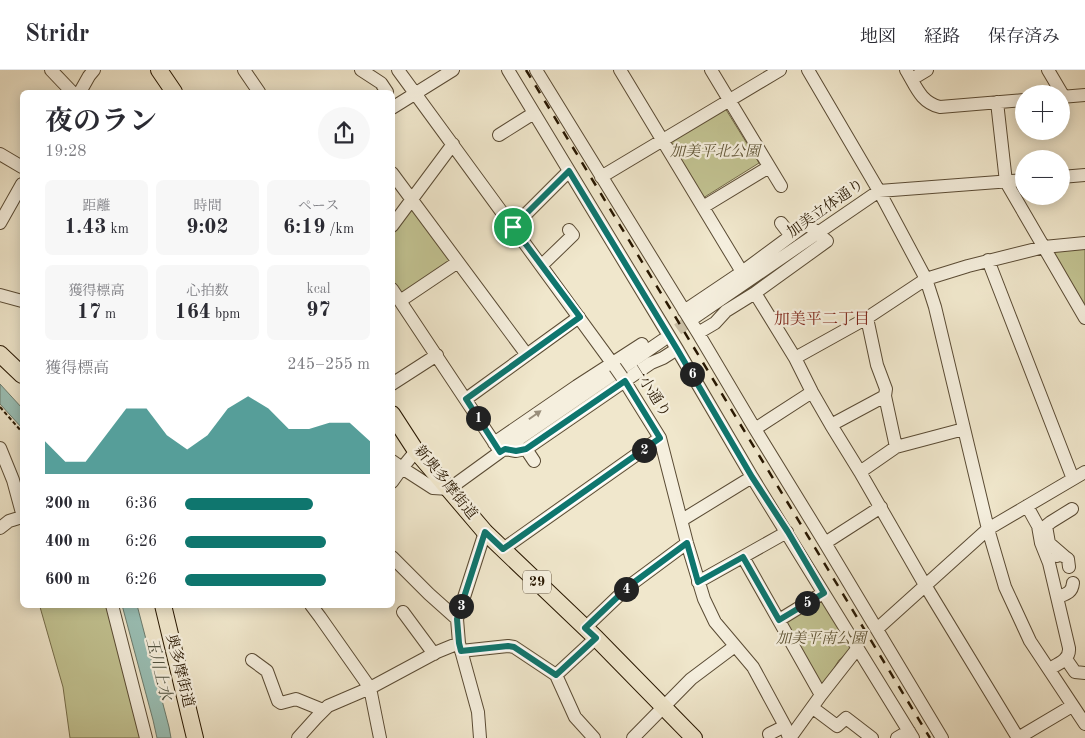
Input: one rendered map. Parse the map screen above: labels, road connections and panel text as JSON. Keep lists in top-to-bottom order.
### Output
{
  "streets": {
    "main road": ["新奥多摩街道", "29", "奥多摩街道"],
    "street": ["加美立体通り", "一小通り"]
  },
  "districts": ["加美平二丁目"],
  "water": ["玉川上水"],
  "parks": ["加美平北公園", "加美平南公園"],
  "page": {
    "header": "Stridr",
    "nav": ["地図", "経路", "保存済み"],
    "map_buttons": ["+", "−"],
    "heading": ["夜のラン", "19:28"],
    "stats": [
      ["距離", "1.43 km"],
      ["時間", "9:02"],
      ["ペース", "6:19 /km"],
      ["獲得標高", "17 m"],
      ["心拍数", "164 bpm"],
      ["kcal", "97"]
    ],
    "chart": ["獲得標高", "245–255 m"],
    "pins": [
      "6",
      "1",
      "2",
      "4",
      "5",
      "3"
    ],
    "list": [
      {
        "name": "200 m",
        "note": "6:36"
      },
      {
        "name": "400 m",
        "note": "6:26"
      },
      {
        "name": "600 m",
        "note": "6:26"
      }
    ]
  }
}
